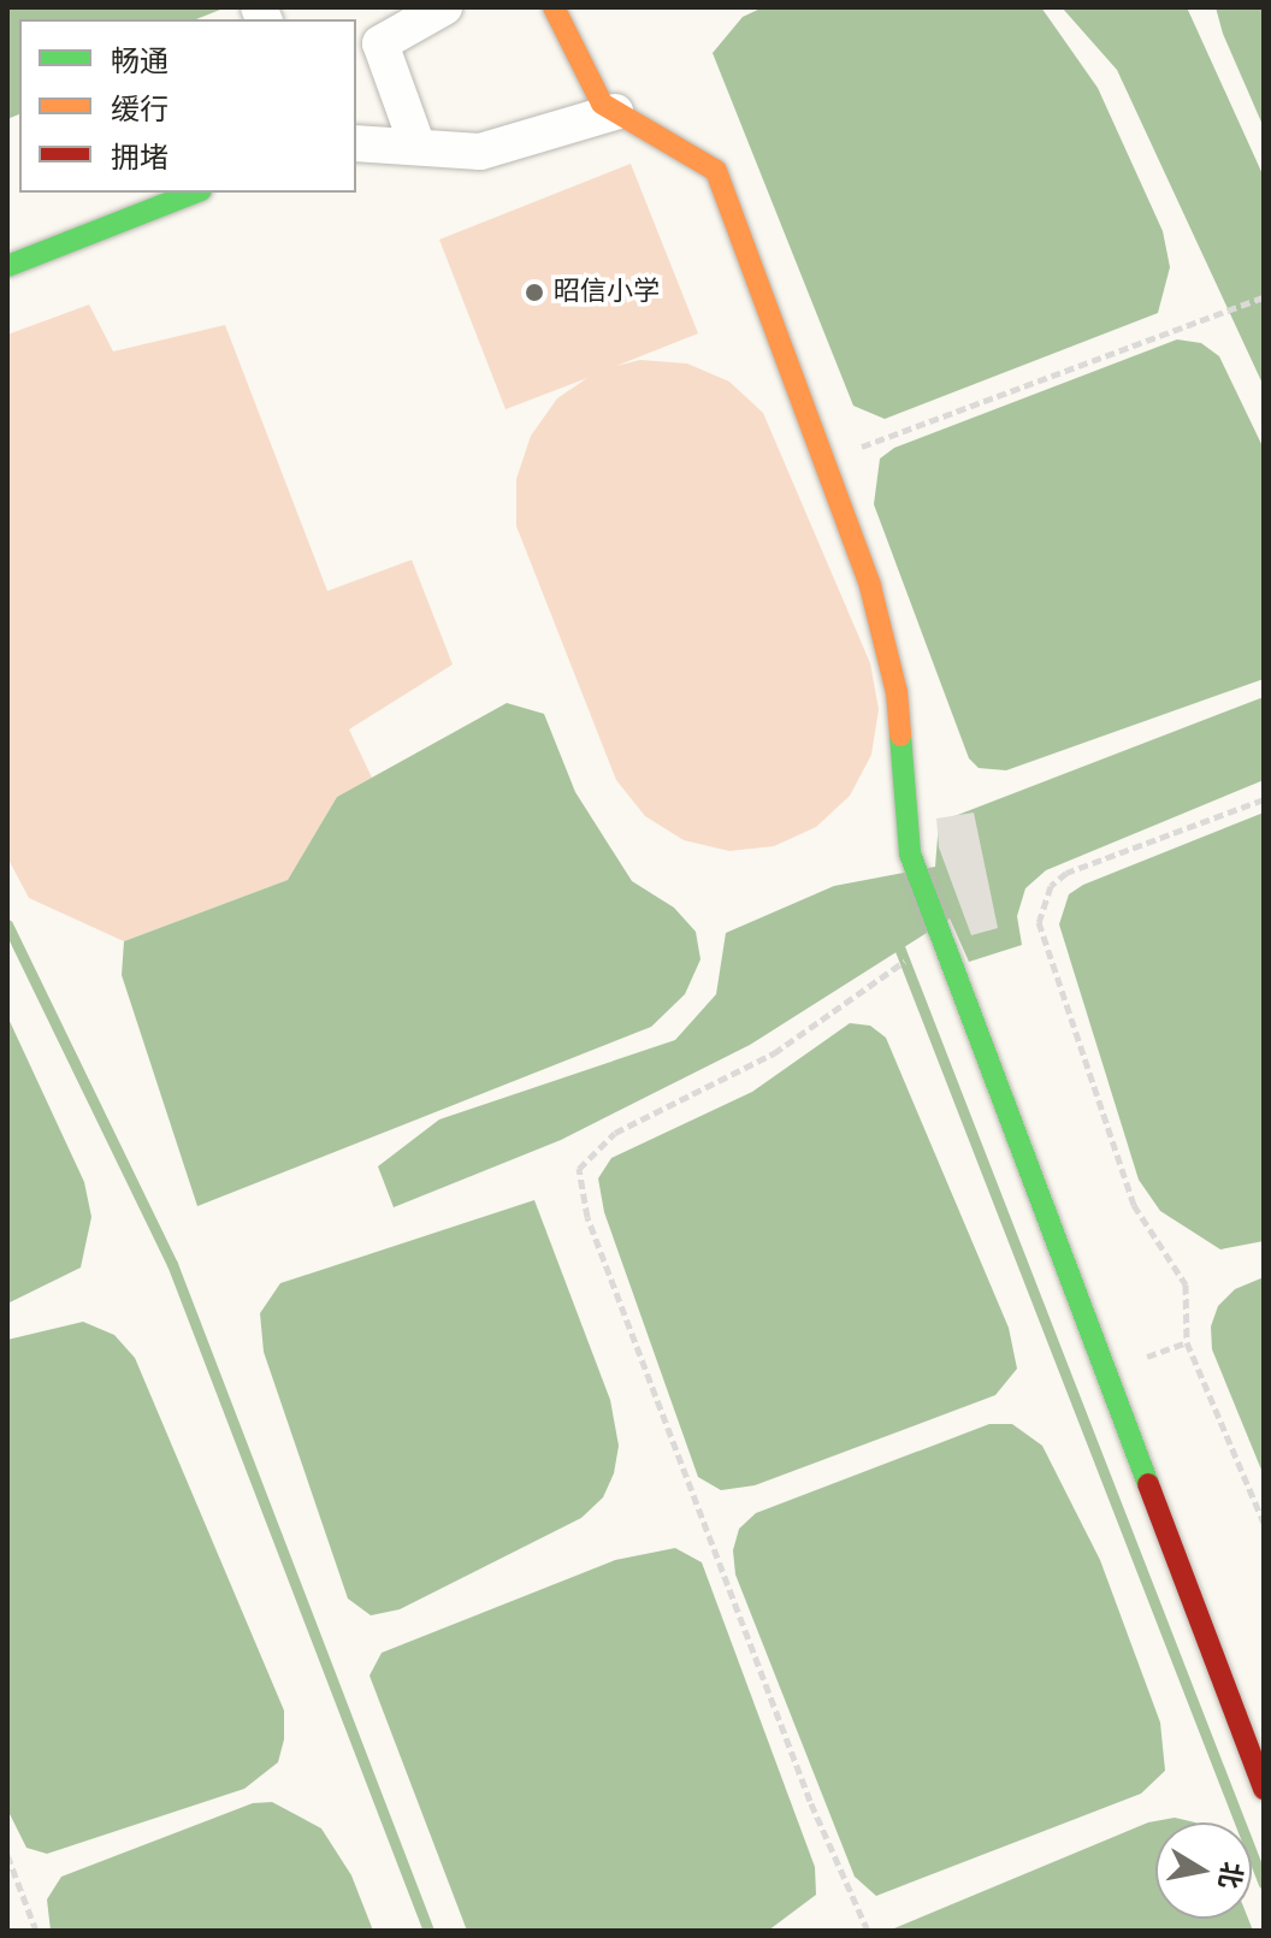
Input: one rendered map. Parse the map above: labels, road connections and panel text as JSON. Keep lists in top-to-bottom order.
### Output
{
  "places": ["昭信小学"],
  "legend": ["畅通", "缓行", "拥堵"],
  "north": "right"
}
